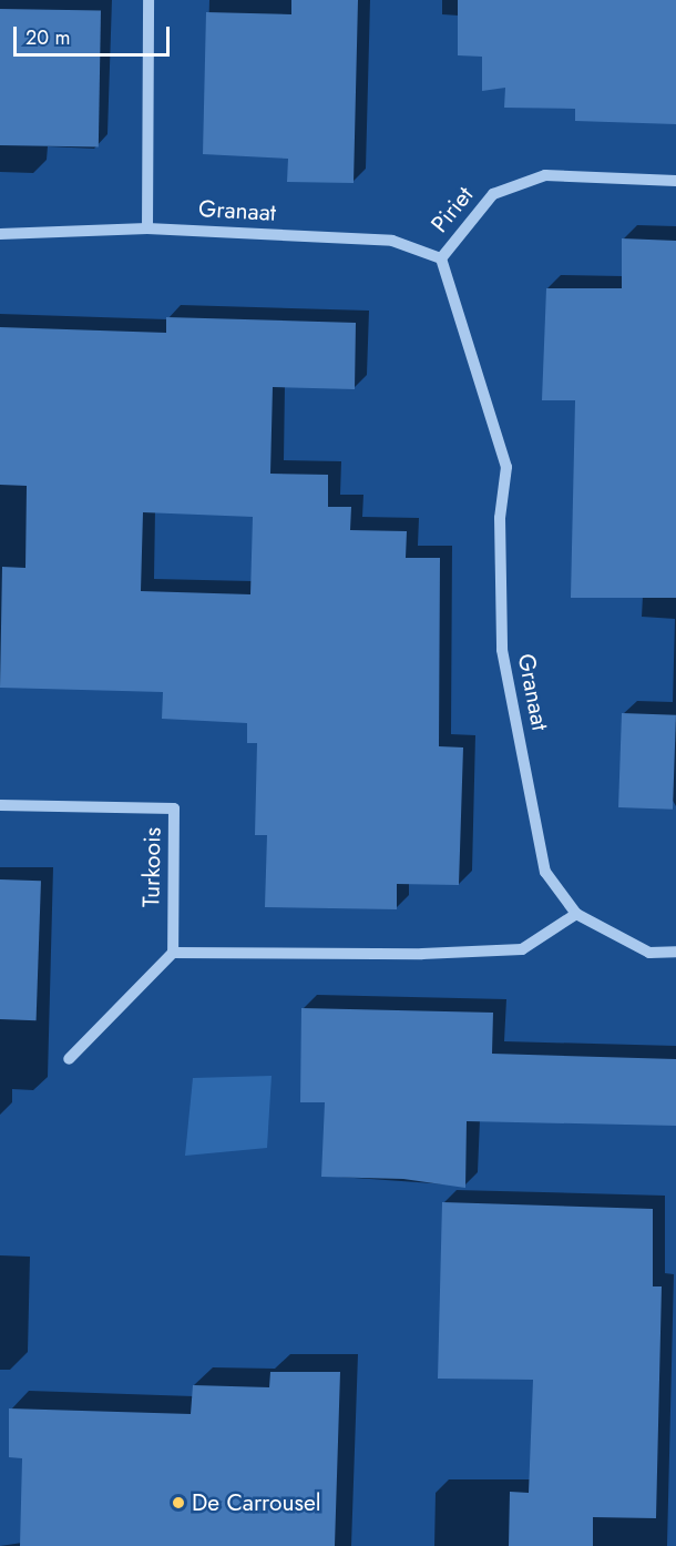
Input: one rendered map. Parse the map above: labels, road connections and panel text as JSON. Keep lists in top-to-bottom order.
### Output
{
  "streets": {
    "street": ["Piriet", "Granaat", "Turkoois"]
  },
  "crossings": [
    ["Piriet", "Granaat"]
  ],
  "places": ["De Carrousel"],
  "scale_bar": "20 m"
}
